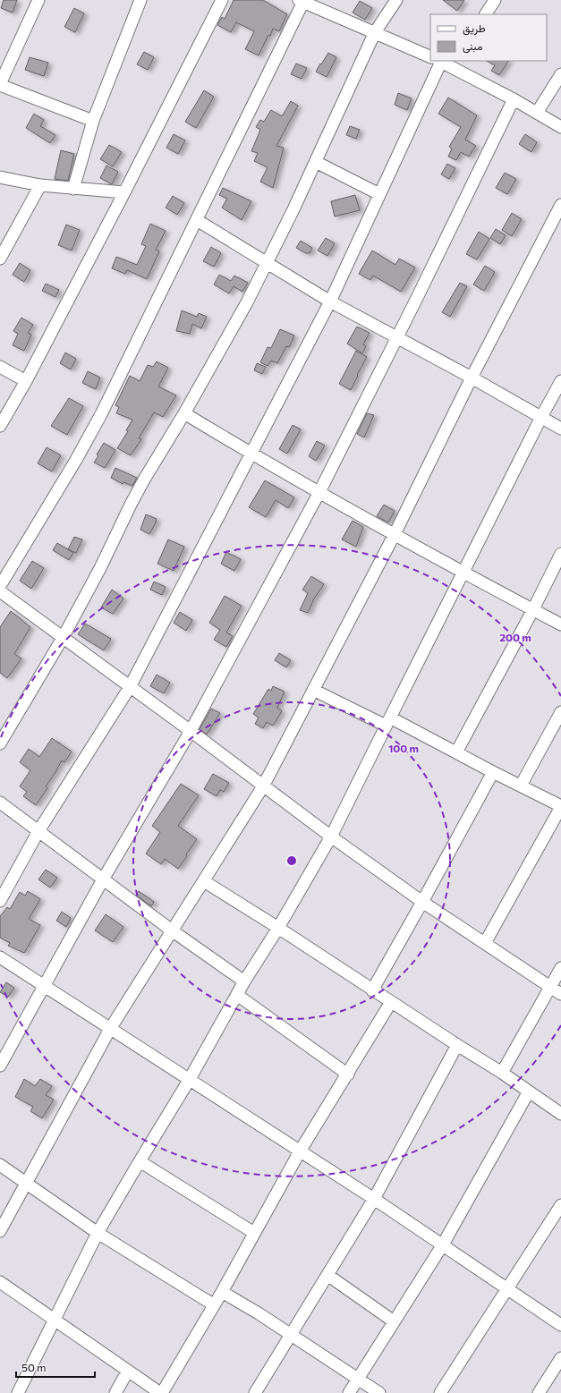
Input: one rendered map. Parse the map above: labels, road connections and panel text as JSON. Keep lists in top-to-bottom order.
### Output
{
  "legend": ["طريق", "مبنى"],
  "scale_bar": "50 m",
  "rings": ["200 m", "100 m"]
}
